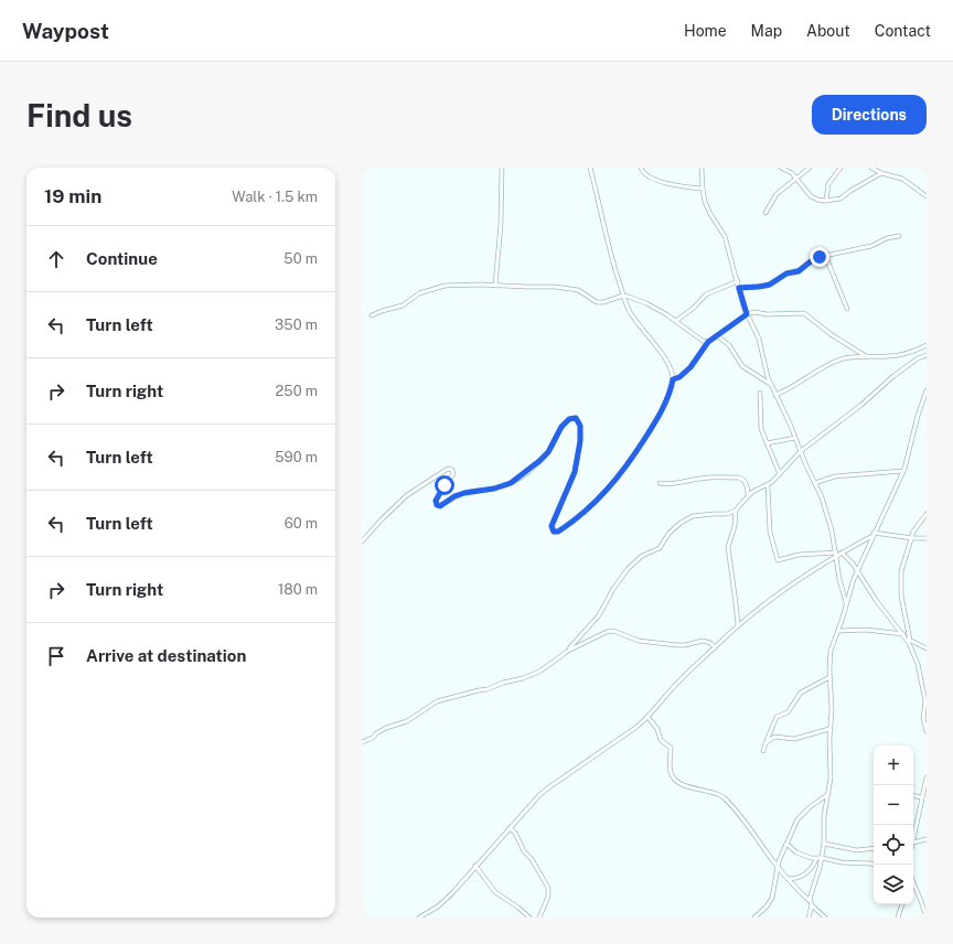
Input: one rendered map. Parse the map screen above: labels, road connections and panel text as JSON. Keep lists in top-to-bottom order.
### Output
{
  "page": {
    "header": "Waypost",
    "nav": [
      "Home",
      "Map",
      "About",
      "Contact"
    ],
    "buttons": "Directions",
    "title": "Find us",
    "heading": ["19 min", "Walk · 1.5 km"],
    "list": [
      ["Continue", "50 m"],
      ["Turn left", "350 m"],
      ["Turn right", "250 m"],
      ["Turn left", "590 m"],
      ["Turn left", "60 m"],
      ["Turn right", "180 m"],
      "Arrive at destination"
    ],
    "map_buttons": ["+", "−"]
  }
}
